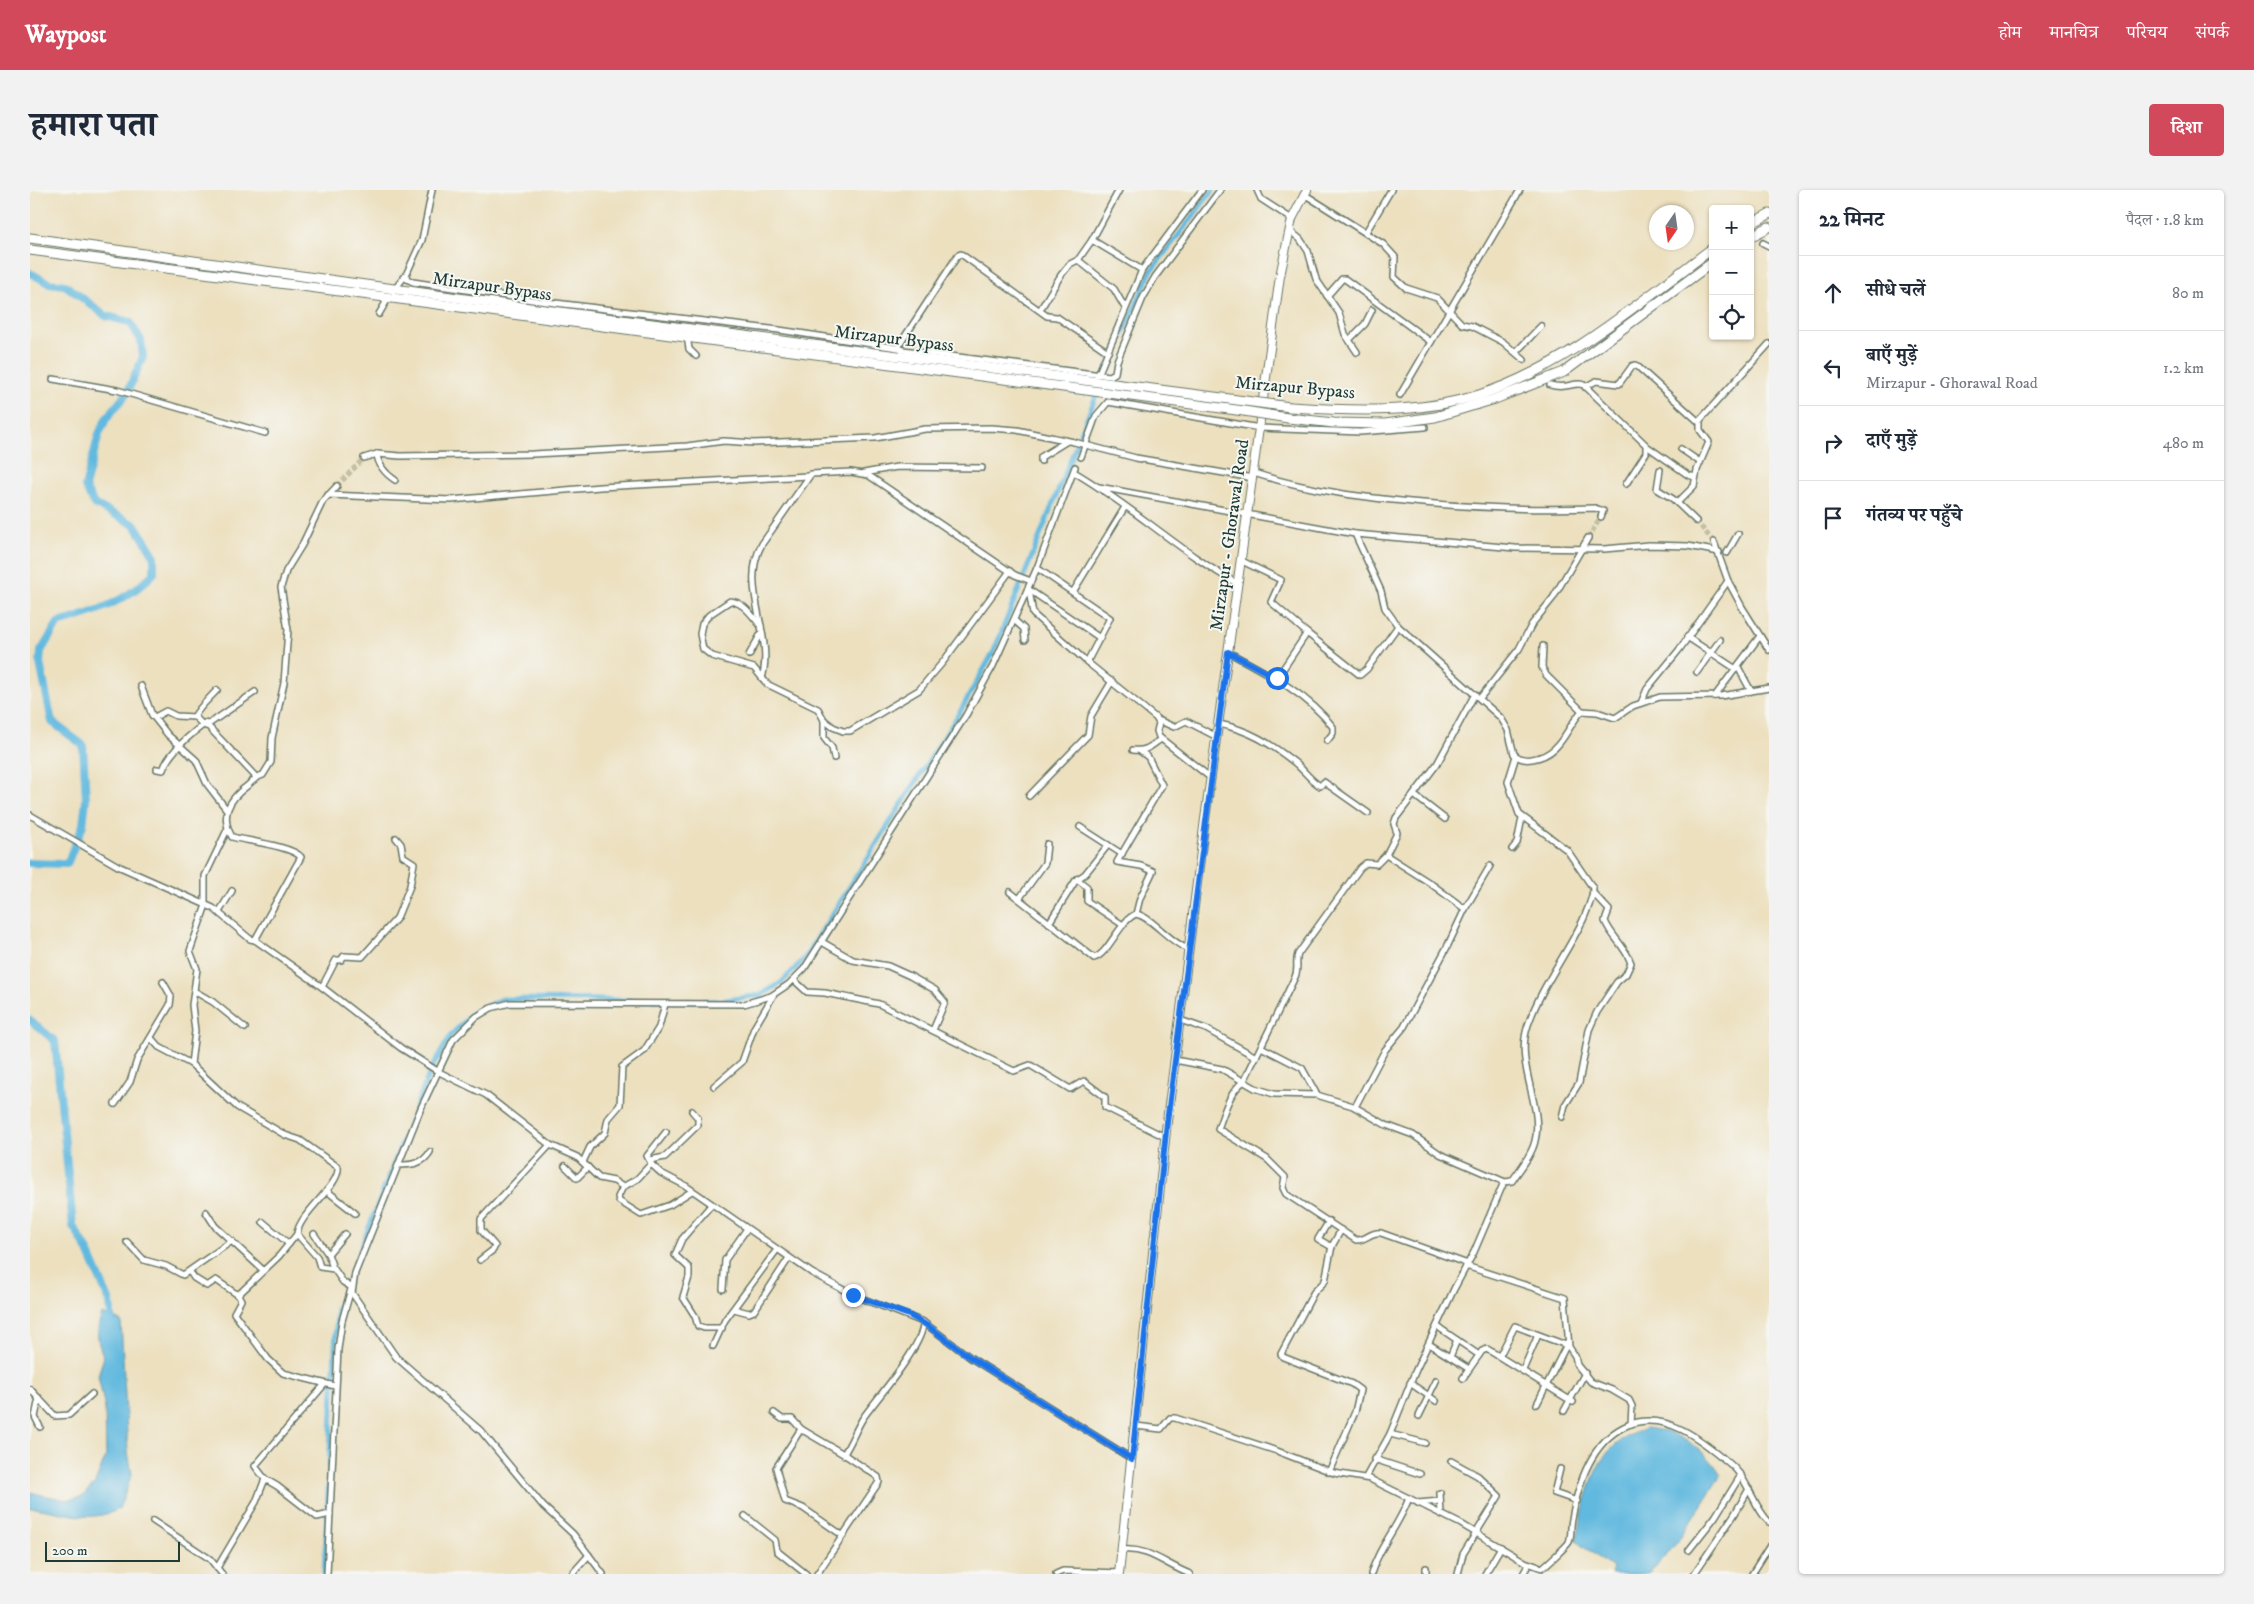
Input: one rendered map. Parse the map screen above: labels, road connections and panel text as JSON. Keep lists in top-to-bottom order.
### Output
{
  "streets": {
    "highway": ["Mirzapur Bypass"],
    "main road": ["Mirzapur - Ghorawal Road"]
  },
  "scale_bar": "200 m",
  "north": "bottom",
  "page": {
    "header": "Waypost",
    "nav": [
      "होम",
      "मानचित्र",
      "परिचय",
      "संपर्क"
    ],
    "title": "हमारा पता",
    "buttons": "दिशा",
    "heading": ["22 मिनट", "पैदल · 1.8 km"],
    "map_buttons": ["+", "−"],
    "list": [
      ["सीधे चलें", "80 m"],
      ["बाएँ मुड़ें", "Mirzapur - Ghorawal Road", "1.2 km"],
      ["दाएँ मुड़ें", "480 m"],
      "गंतव्य पर पहुँचे"
    ],
    "scale": "200 m"
  }
}
